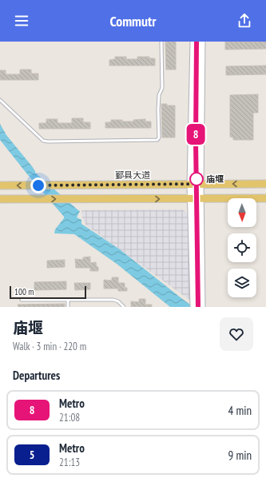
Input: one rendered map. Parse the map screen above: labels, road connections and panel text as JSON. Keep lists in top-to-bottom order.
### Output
{
  "streets": {
    "main road": ["鄞县大道"]
  },
  "places": ["庙堰"],
  "lines": ["metro line 8"],
  "scale_bar": "100 m",
  "north": "bottom",
  "page": {
    "header": "Commutr",
    "on_map": "8",
    "scale": "100 m",
    "heading": [
      ["庙堰", "Walk · 3 min · 220 m"],
      "Departures"
    ],
    "list": [
      {
        "mark": "8",
        "name": "Metro",
        "note": "21:08",
        "value": "4 min"
      },
      {
        "mark": "5",
        "name": "Metro",
        "note": "21:13",
        "value": "9 min"
      }
    ]
  }
}
